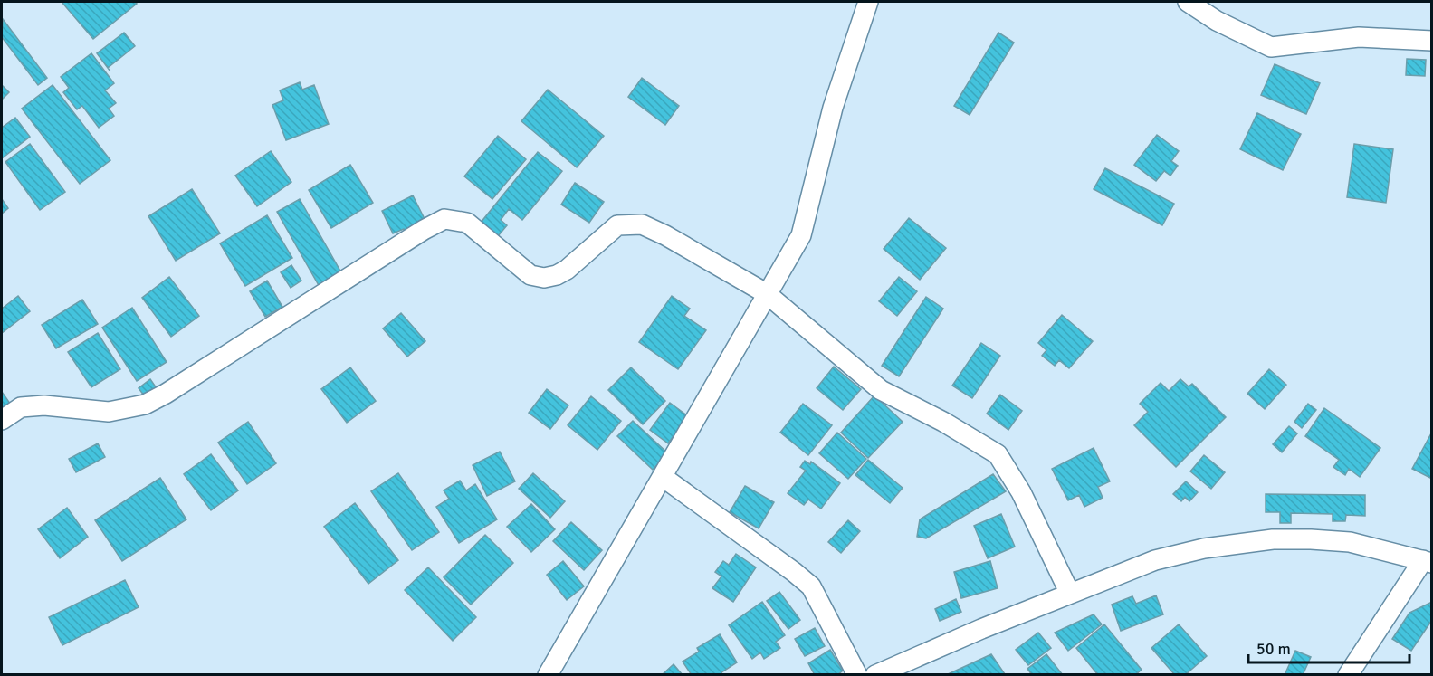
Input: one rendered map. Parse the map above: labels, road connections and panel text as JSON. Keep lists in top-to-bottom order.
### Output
{
  "scale_bar": "50 m"
}
